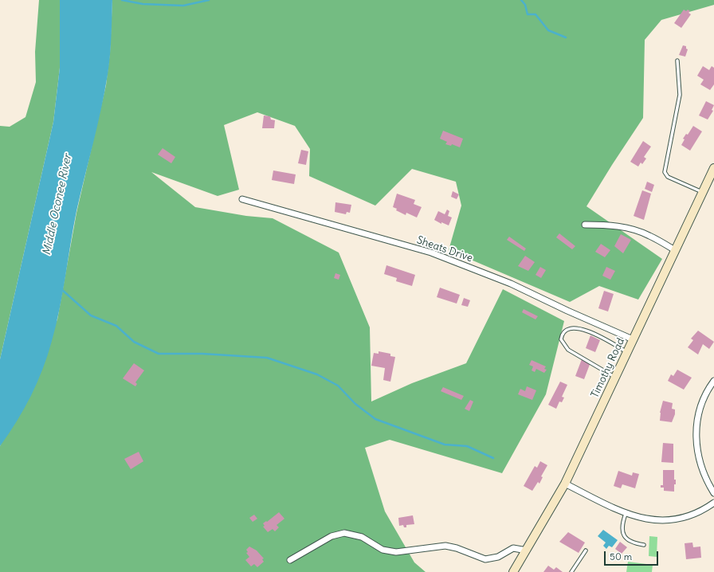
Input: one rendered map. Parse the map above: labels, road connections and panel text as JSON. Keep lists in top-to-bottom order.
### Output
{
  "streets": {
    "main road": ["Timothy Road"],
    "street": ["Sheats Drive"]
  },
  "crossings": [
    ["Sheats Drive", "Timothy Road"]
  ],
  "water": ["Middle Oconee River"],
  "scale_bar": "50 m"
}
